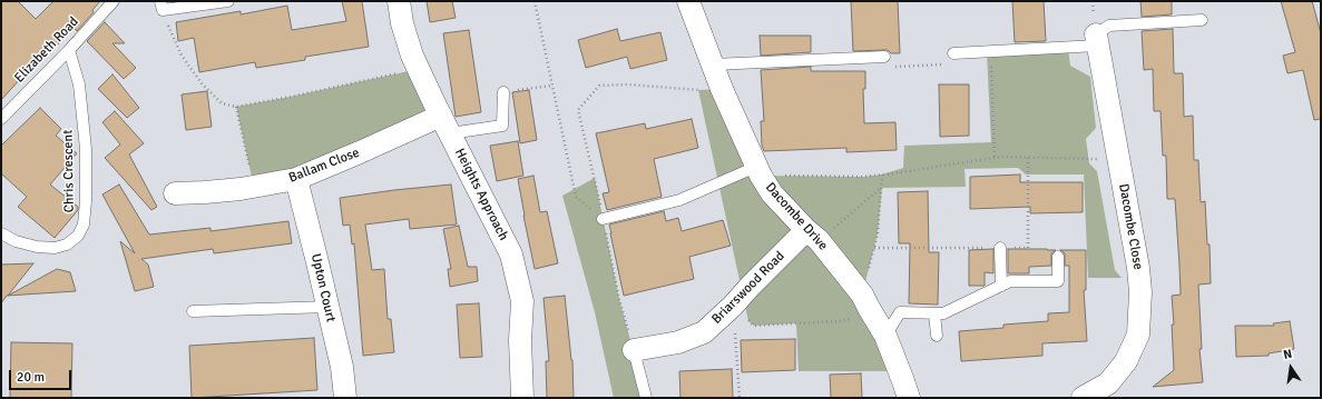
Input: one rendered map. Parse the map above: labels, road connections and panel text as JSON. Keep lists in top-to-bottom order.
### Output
{
  "streets": {
    "street": [
      "Ballam Close",
      "Heights Approach",
      "Dacombe Drive",
      "Dacombe Close",
      "Upton Court",
      "Briarswood Road"
    ],
    "lane": ["Elizabeth Road", "Chris Crescent"]
  },
  "crossings": [
    ["Elizabeth Road", "Chris Crescent"],
    ["Ballam Close", "Heights Approach"],
    ["Ballam Close", "Upton Court"],
    ["Dacombe Drive", "Briarswood Road"]
  ],
  "scale_bar": "20 m",
  "north": "top"
}
